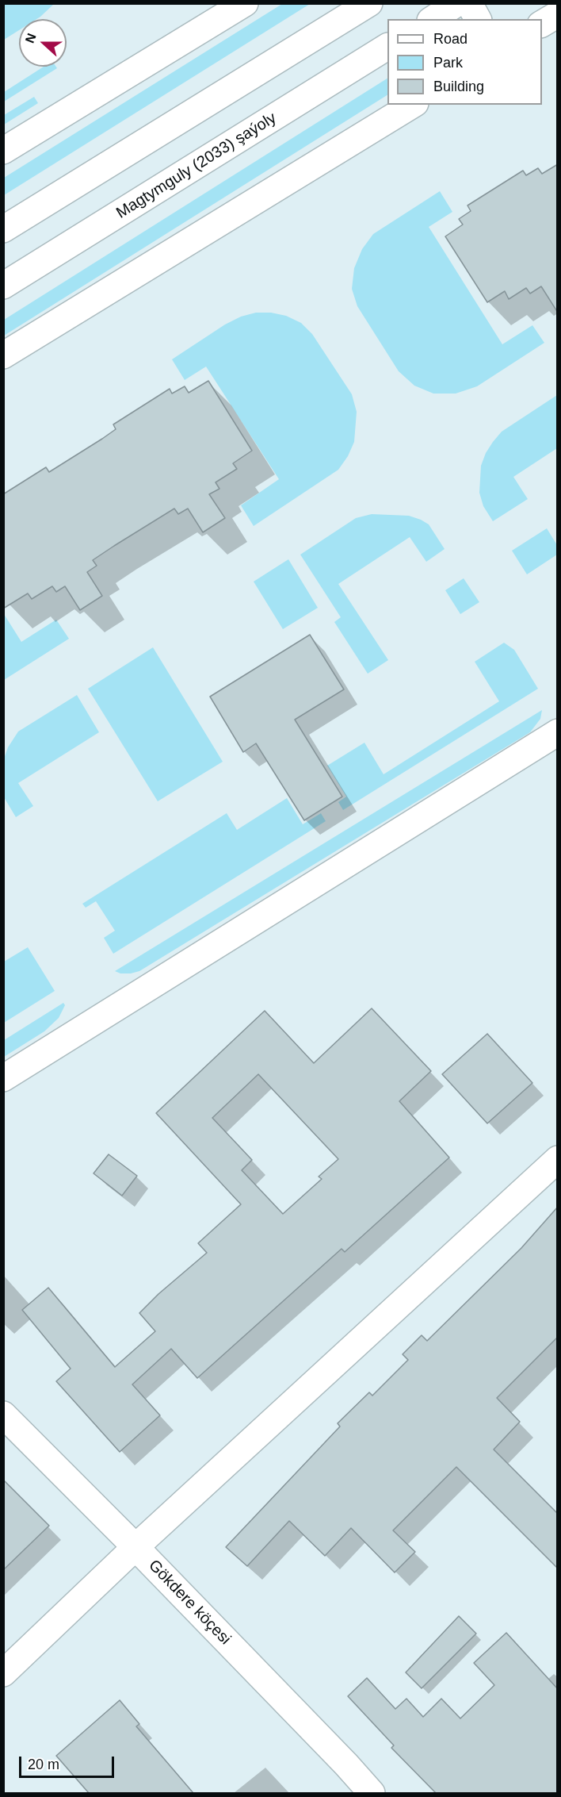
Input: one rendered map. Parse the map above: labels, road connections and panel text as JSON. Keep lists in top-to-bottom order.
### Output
{
  "streets": {
    "street": ["Magtymguly (2033) şaýoly", "Gökdere köçesi"]
  },
  "legend": ["Road", "Park", "Building"],
  "scale_bar": "20 m",
  "north": "left"
}
